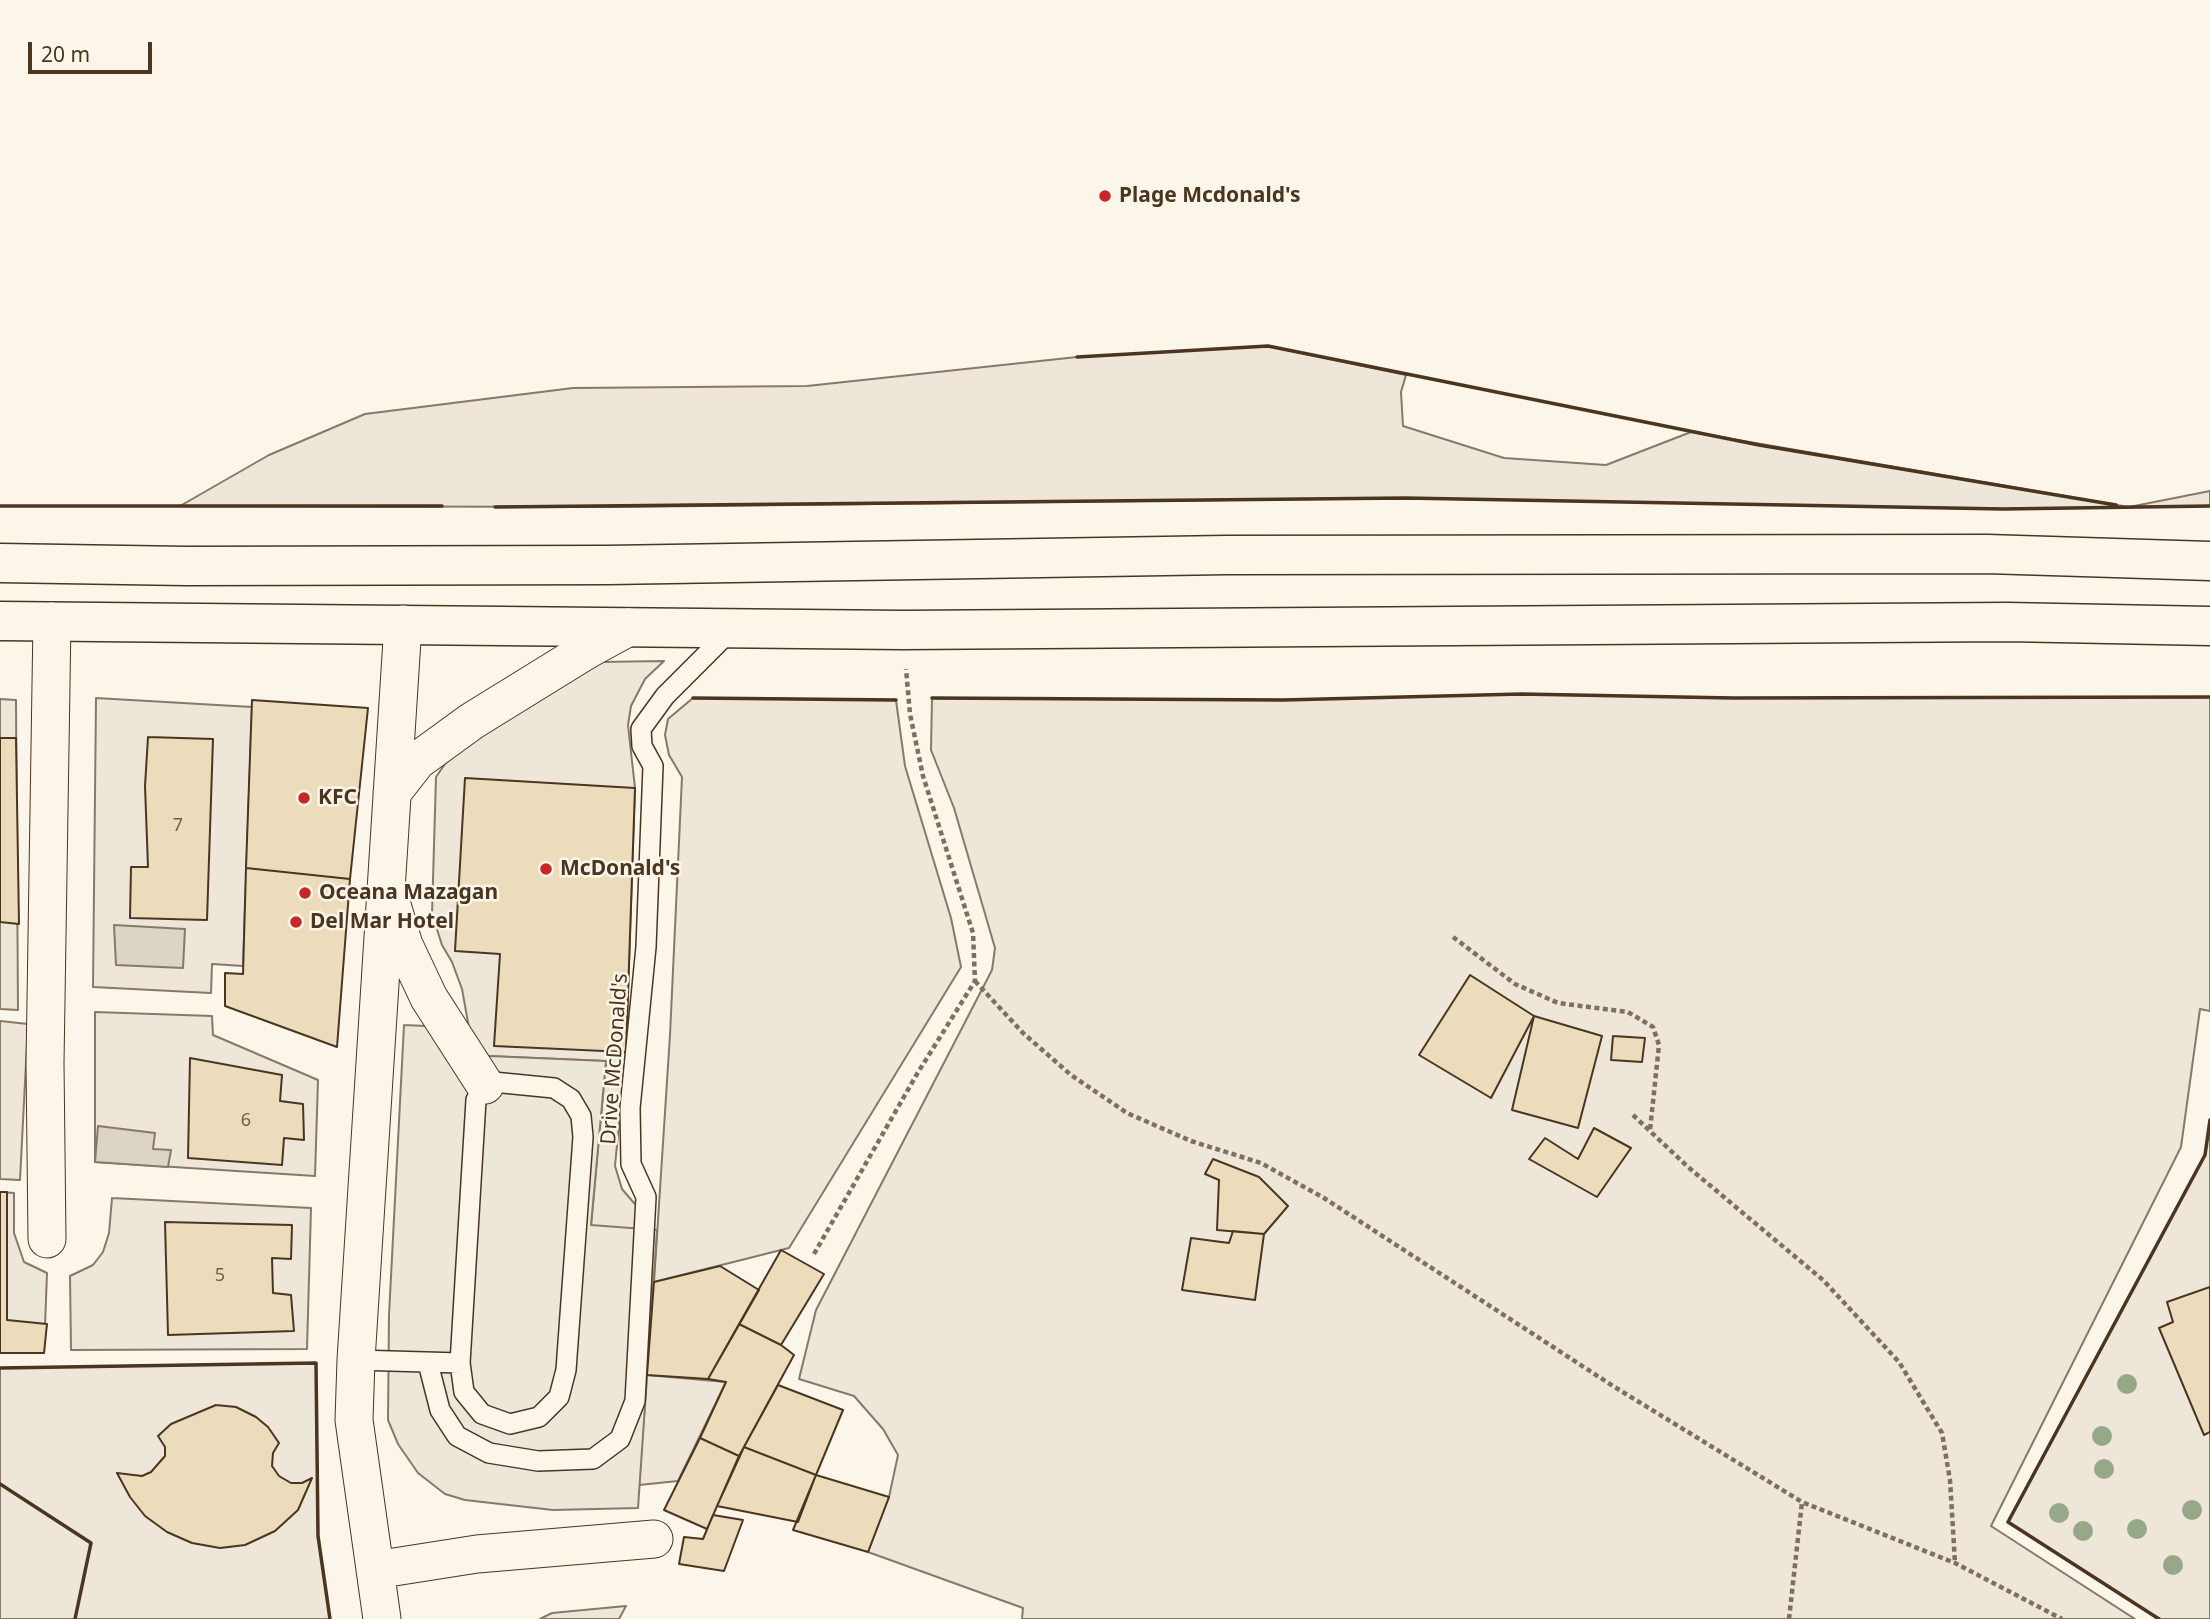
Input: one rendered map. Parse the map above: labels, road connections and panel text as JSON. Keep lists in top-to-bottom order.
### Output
{
  "streets": {
    "lane": ["Drive McDonald's"]
  },
  "places": [
    "Plage Mcdonald's",
    "KFC",
    "McDonald's",
    "Oceana Mazagan",
    "Del Mar Hotel"
  ],
  "house_numbers": ["7", "6", "5"],
  "scale_bar": "20 m"
}
